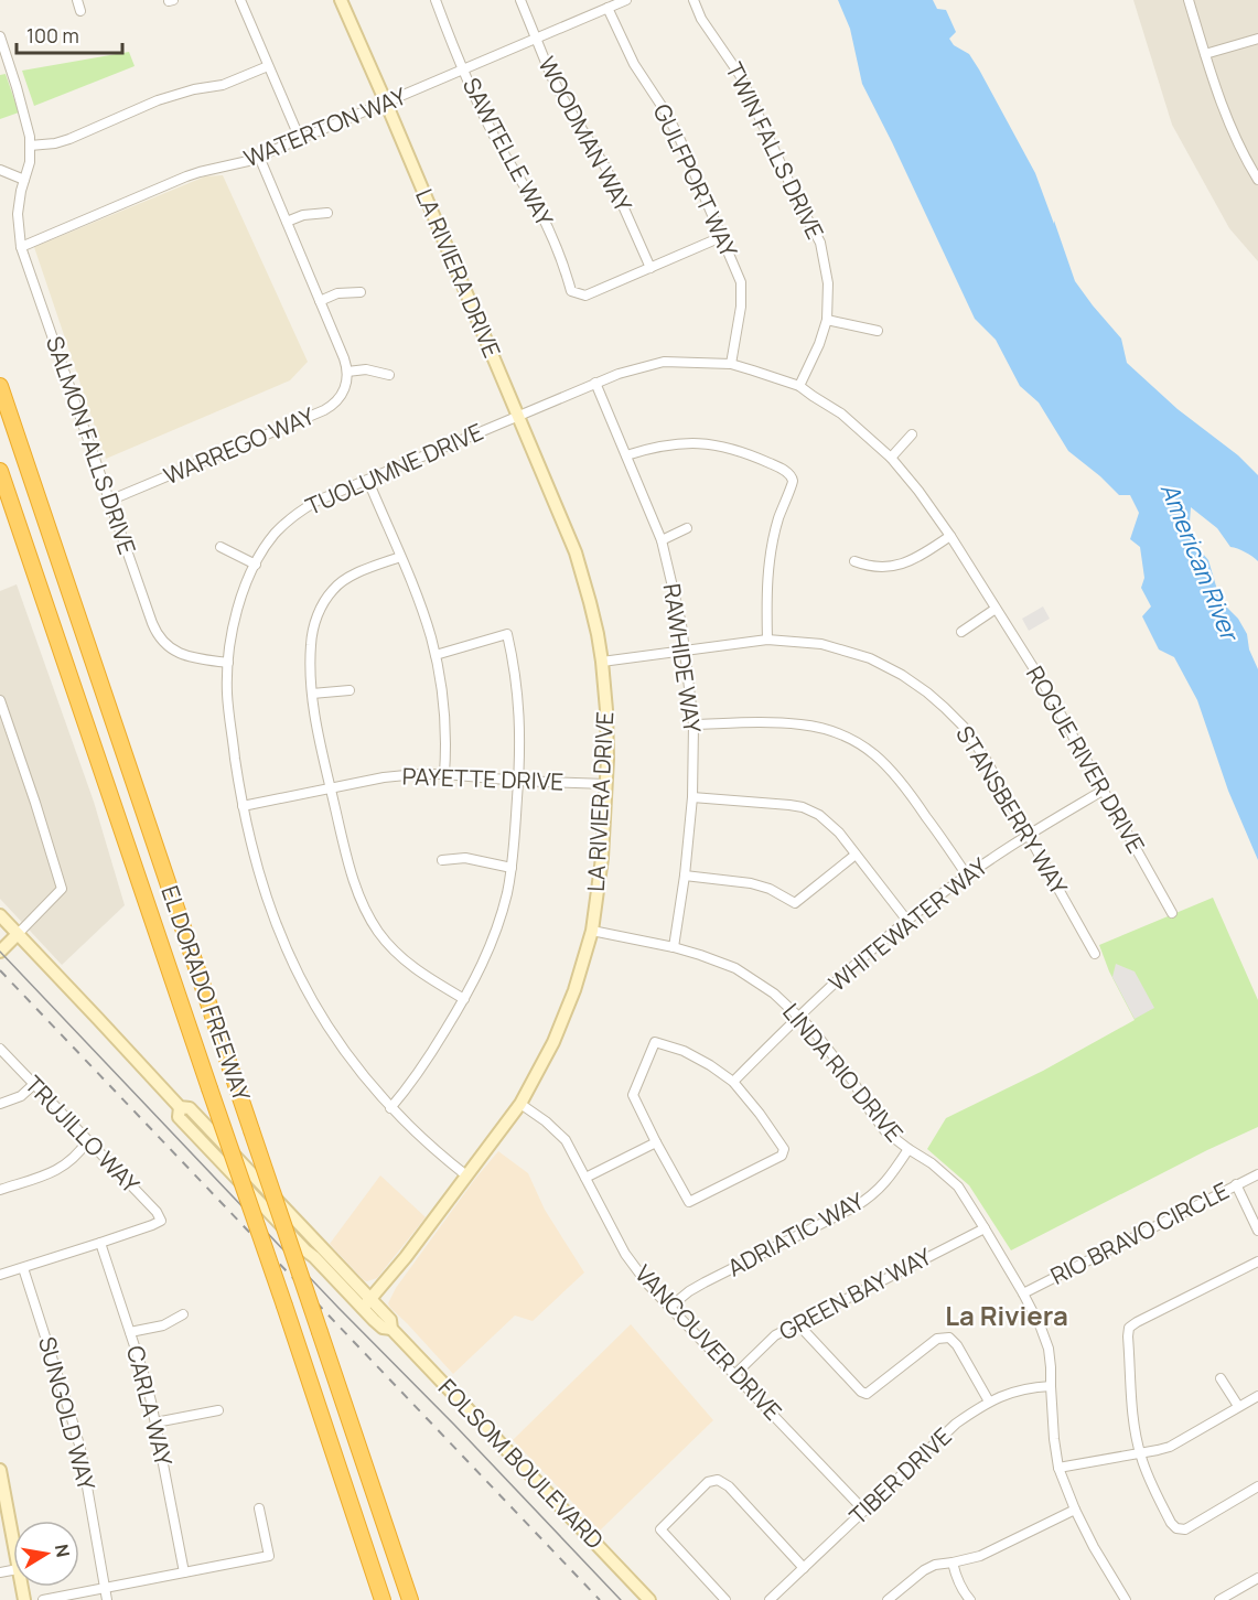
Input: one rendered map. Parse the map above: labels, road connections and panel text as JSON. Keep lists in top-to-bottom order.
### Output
{
  "streets": {
    "highway": ["EL DORADO FREEWAY"],
    "street": [
      "WATERTON WAY",
      "WOODMAN WAY",
      "TWIN FALLS DRIVE",
      "SAWTELLE WAY",
      "GULFPORT WAY",
      "LA RIVIERA DRIVE",
      "SALMON FALLS DRIVE",
      "WARREGO WAY",
      "TUOLUMNE DRIVE",
      "RAWHIDE WAY",
      "ROGUE RIVER DRIVE",
      "PAYETTE DRIVE",
      "STANSBERRY WAY",
      "WHITEWATER WAY",
      "LINDA RIO DRIVE",
      "TRUJILLO WAY",
      "RIO BRAVO CIRCLE",
      "ADRIATIC WAY",
      "GREEN BAY WAY",
      "VANCOUVER DRIVE",
      "CARLA WAY",
      "SUNGOLD WAY",
      "FOLSOM BOULEVARD",
      "TIBER DRIVE"
    ]
  },
  "crossings": [
    ["WATERTON WAY", "WOODMAN WAY"],
    ["WATERTON WAY", "SAWTELLE WAY"],
    ["WATERTON WAY", "GULFPORT WAY"],
    ["WATERTON WAY", "LA RIVIERA DRIVE"],
    ["WATERTON WAY", "SALMON FALLS DRIVE"],
    ["WOODMAN WAY", "SAWTELLE WAY"],
    ["TWIN FALLS DRIVE", "ROGUE RIVER DRIVE"],
    ["GULFPORT WAY", "ROGUE RIVER DRIVE"],
    ["LA RIVIERA DRIVE", "TUOLUMNE DRIVE"],
    ["LA RIVIERA DRIVE", "ROGUE RIVER DRIVE"],
    ["LA RIVIERA DRIVE", "PAYETTE DRIVE"],
    ["LA RIVIERA DRIVE", "STANSBERRY WAY"],
    ["LA RIVIERA DRIVE", "LINDA RIO DRIVE"],
    ["LA RIVIERA DRIVE", "VANCOUVER DRIVE"],
    ["LA RIVIERA DRIVE", "FOLSOM BOULEVARD"],
    ["SALMON FALLS DRIVE", "WARREGO WAY"],
    ["SALMON FALLS DRIVE", "TUOLUMNE DRIVE"],
    ["TUOLUMNE DRIVE", "ROGUE RIVER DRIVE"],
    ["TUOLUMNE DRIVE", "PAYETTE DRIVE"],
    ["RAWHIDE WAY", "ROGUE RIVER DRIVE"],
    ["RAWHIDE WAY", "STANSBERRY WAY"],
    ["RAWHIDE WAY", "LINDA RIO DRIVE"],
    ["ROGUE RIVER DRIVE", "WHITEWATER WAY"],
    ["STANSBERRY WAY", "WHITEWATER WAY"],
    ["WHITEWATER WAY", "LINDA RIO DRIVE"],
    ["LINDA RIO DRIVE", "RIO BRAVO CIRCLE"],
    ["LINDA RIO DRIVE", "ADRIATIC WAY"],
    ["LINDA RIO DRIVE", "GREEN BAY WAY"],
    ["LINDA RIO DRIVE", "TIBER DRIVE"],
    ["TRUJILLO WAY", "CARLA WAY"],
    ["ADRIATIC WAY", "VANCOUVER DRIVE"],
    ["GREEN BAY WAY", "VANCOUVER DRIVE"],
    ["VANCOUVER DRIVE", "TIBER DRIVE"]
  ],
  "districts": ["La Riviera"],
  "water": ["American River"],
  "scale_bar": "100 m",
  "north": "right"
}
